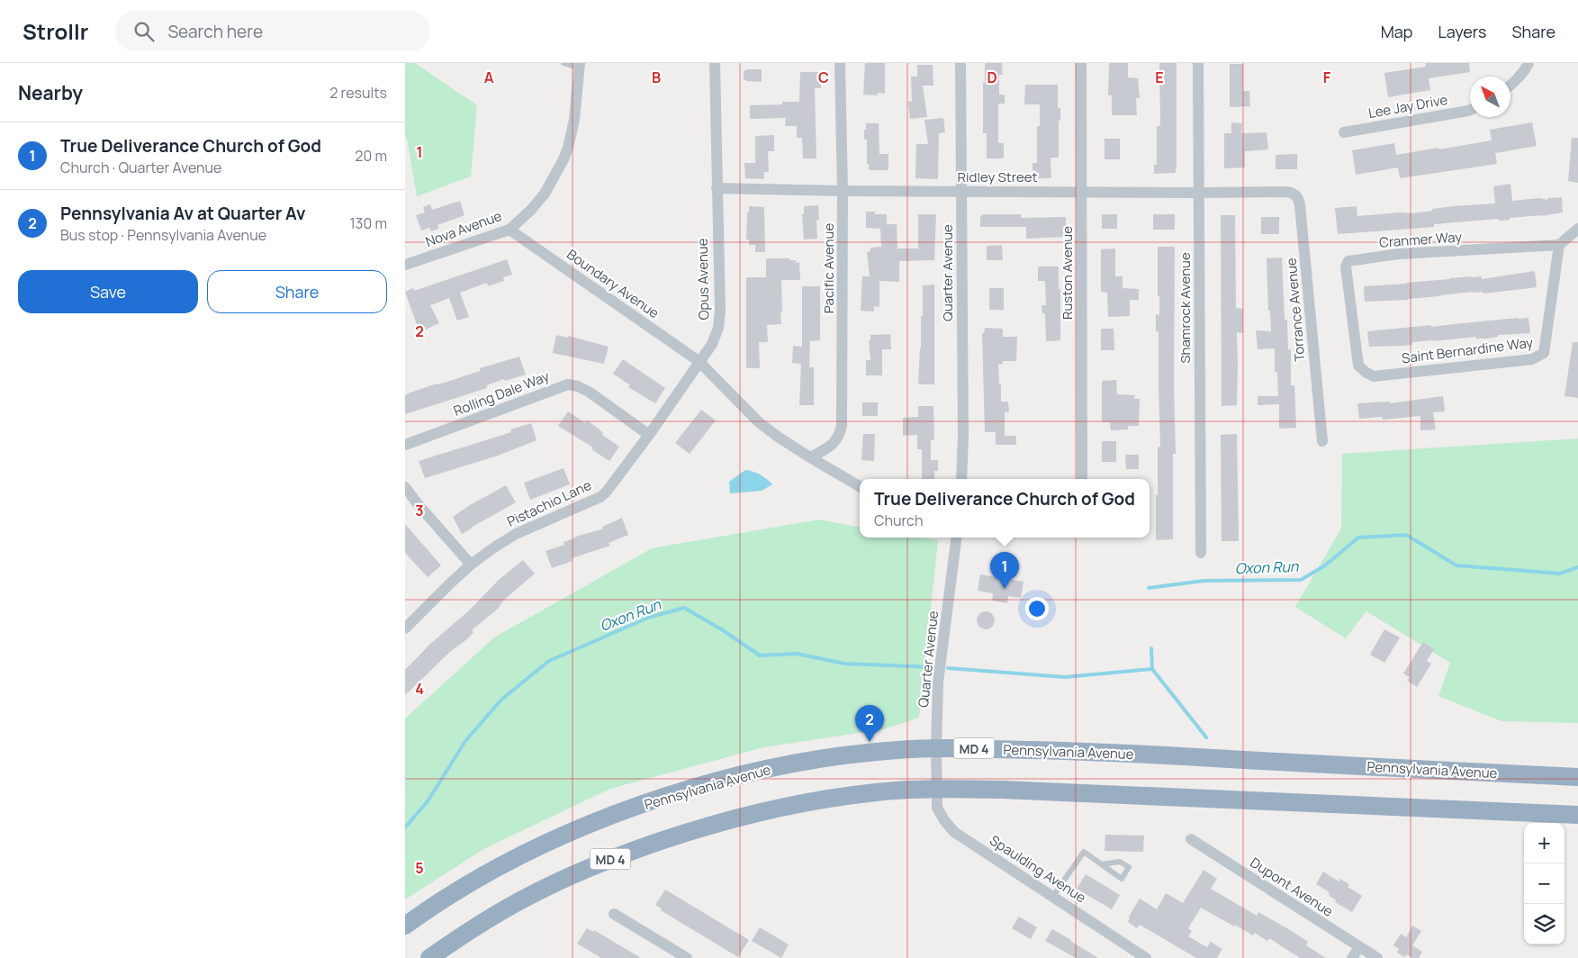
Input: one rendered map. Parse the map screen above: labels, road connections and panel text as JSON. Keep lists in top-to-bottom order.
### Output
{
  "streets": {
    "highway": ["MD 4", "Pennsylvania Avenue"],
    "street": [
      "Lee Jay Drive",
      "Ridley Street",
      "Nova Avenue",
      "Cranmer Way",
      "Pacific Avenue",
      "Quarter Avenue",
      "Ruston Avenue",
      "Opus Avenue",
      "Boundary Avenue",
      "Shamrock Avenue",
      "Torrance Avenue",
      "Saint Bernardine Way",
      "Rolling Dale Way",
      "Pistachio Lane",
      "Spaulding Avenue",
      "Dupont Avenue"
    ]
  },
  "crossings": [
    ["Ridley Street", "Pacific Avenue"],
    ["Ridley Street", "Quarter Avenue"],
    ["Ridley Street", "Ruston Avenue"],
    ["Ridley Street", "Opus Avenue"],
    ["Ridley Street", "Shamrock Avenue"],
    ["Ridley Street", "Torrance Avenue"],
    ["Nova Avenue", "Boundary Avenue"],
    ["Cranmer Way", "Saint Bernardine Way"],
    ["Quarter Avenue", "MD 4"],
    ["Quarter Avenue", "Pennsylvania Avenue"],
    ["Quarter Avenue", "Spaulding Avenue"],
    ["Opus Avenue", "Boundary Avenue"],
    ["Opus Avenue", "Pistachio Lane"],
    ["Boundary Avenue", "Pistachio Lane"],
    ["Rolling Dale Way", "Pistachio Lane"],
    ["MD 4", "Spaulding Avenue"]
  ],
  "water": ["Oxon Run"],
  "north": "top left",
  "page": {
    "header": "Strollr",
    "search": "Search here",
    "nav": ["Map", "Layers", "Share"],
    "heading": ["Nearby", "2 results"],
    "list": [
      {
        "mark": "1",
        "name": "True Deliverance Church of God",
        "note": "Church · Quarter Avenue",
        "value": "20 m"
      },
      {
        "mark": "2",
        "name": "Pennsylvania Av at Quarter Av",
        "note": "Bus stop · Pennsylvania Avenue",
        "value": "130 m"
      }
    ],
    "buttons": ["Save", "Share"],
    "popup": ["True Deliverance Church of God", "Church"],
    "pins": ["1", "2"],
    "map_buttons": ["+", "−"]
  },
  "grid": {
    "columns": [
      "A",
      "B",
      "C",
      "D",
      "E",
      "F"
    ],
    "rows": [
      "1",
      "2",
      "3",
      "4",
      "5"
    ]
  }
}
